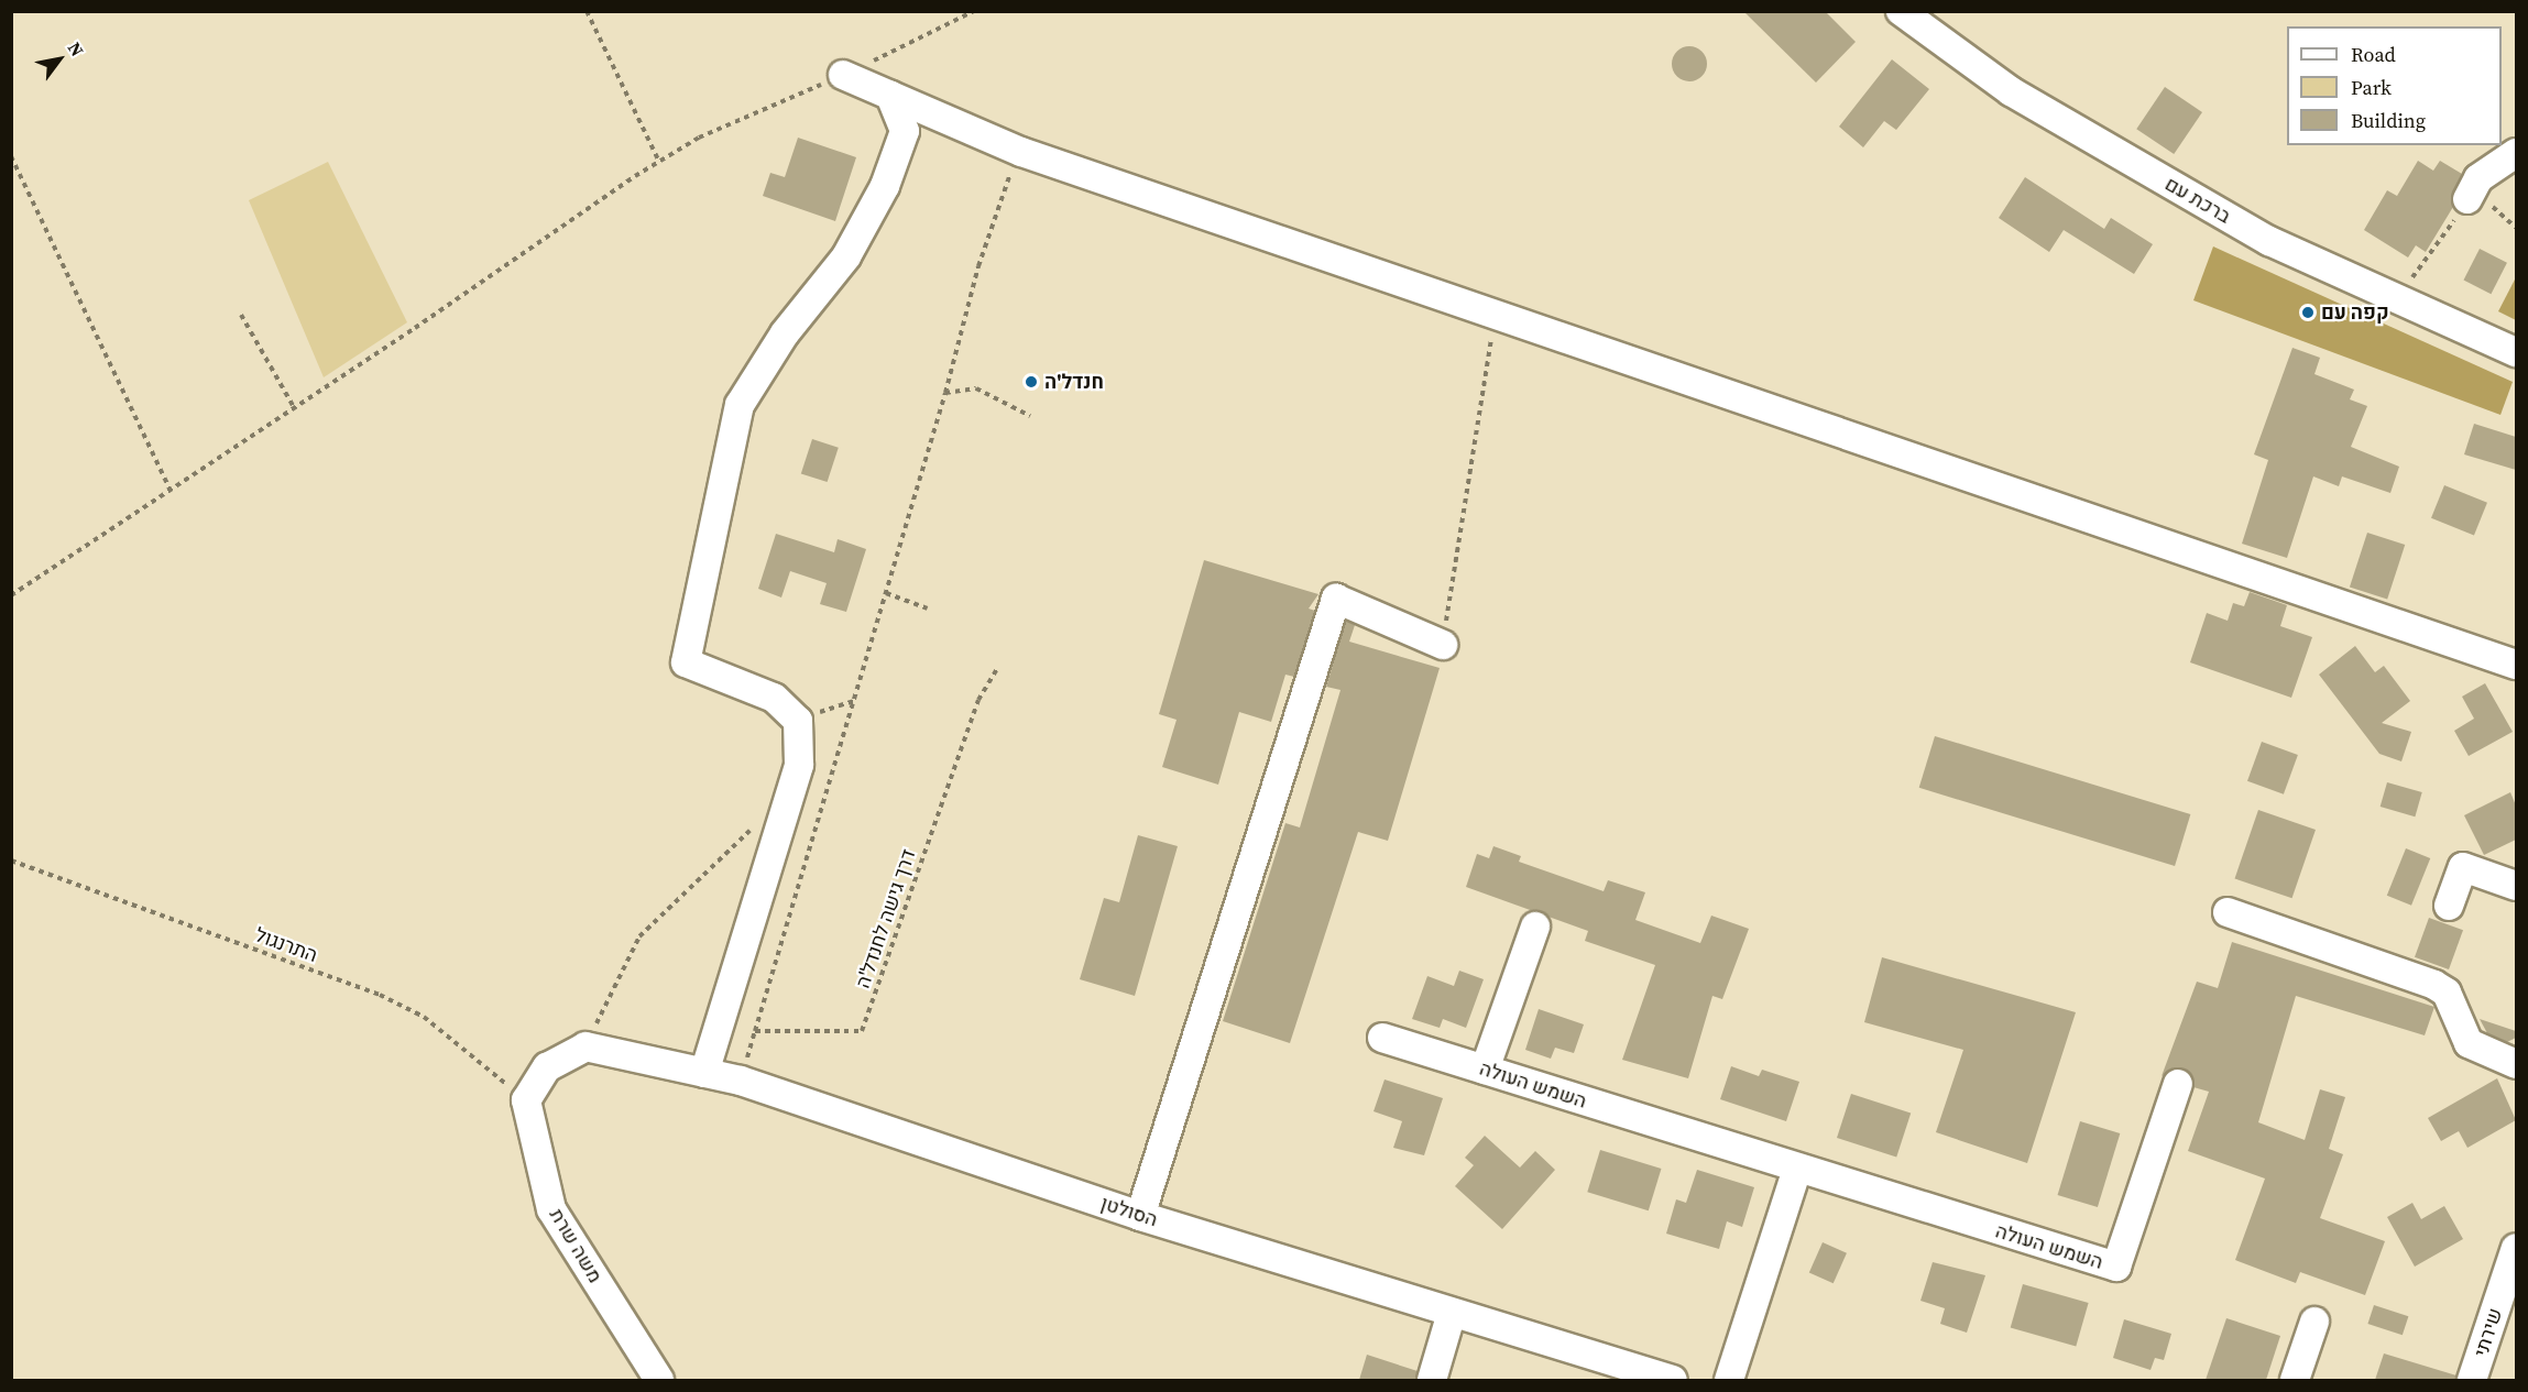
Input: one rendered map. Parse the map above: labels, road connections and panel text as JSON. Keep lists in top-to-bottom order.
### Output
{
  "streets": {
    "street": [
      "ברכת עם",
      "השמש העולה",
      "הסולטן",
      "משה שרת",
      "שירתי"
    ],
    "path": ["דרך גישה לחנדל'ה", "התרנגול"]
  },
  "crossings": [
    ["התרנגול", "משה שרת"]
  ],
  "places": ["קפה עם", "חנדל'ה"],
  "legend": ["Road", "Park", "Building"],
  "north": "top right"
}
